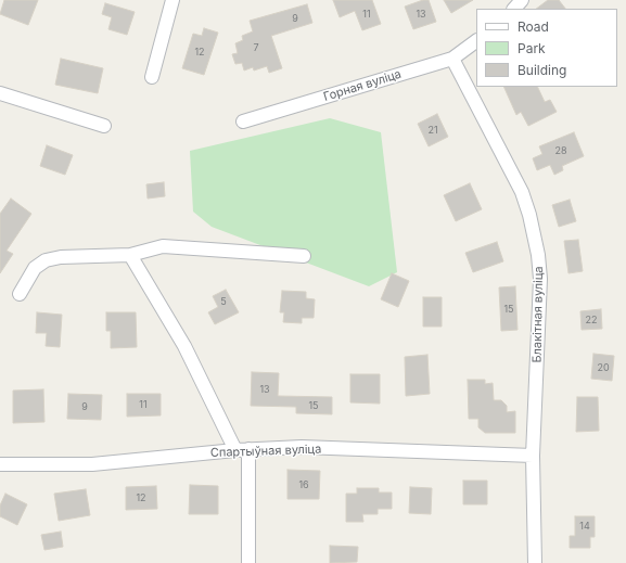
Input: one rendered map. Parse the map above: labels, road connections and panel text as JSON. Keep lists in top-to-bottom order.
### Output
{
  "streets": {
    "street": ["Горная вуліца", "Блакітная вуліца", "Спартыўная вуліца"]
  },
  "crossings": [
    ["Горная вуліца", "Блакітная вуліца"],
    ["Блакітная вуліца", "Спартыўная вуліца"]
  ],
  "house_numbers": [
    "11",
    "13",
    "9",
    "7",
    "12",
    "21",
    "28",
    "5",
    "15",
    "22",
    "20",
    "13",
    "11",
    "15",
    "9",
    "16",
    "12",
    "14"
  ],
  "legend": ["Road", "Park", "Building"]
}
